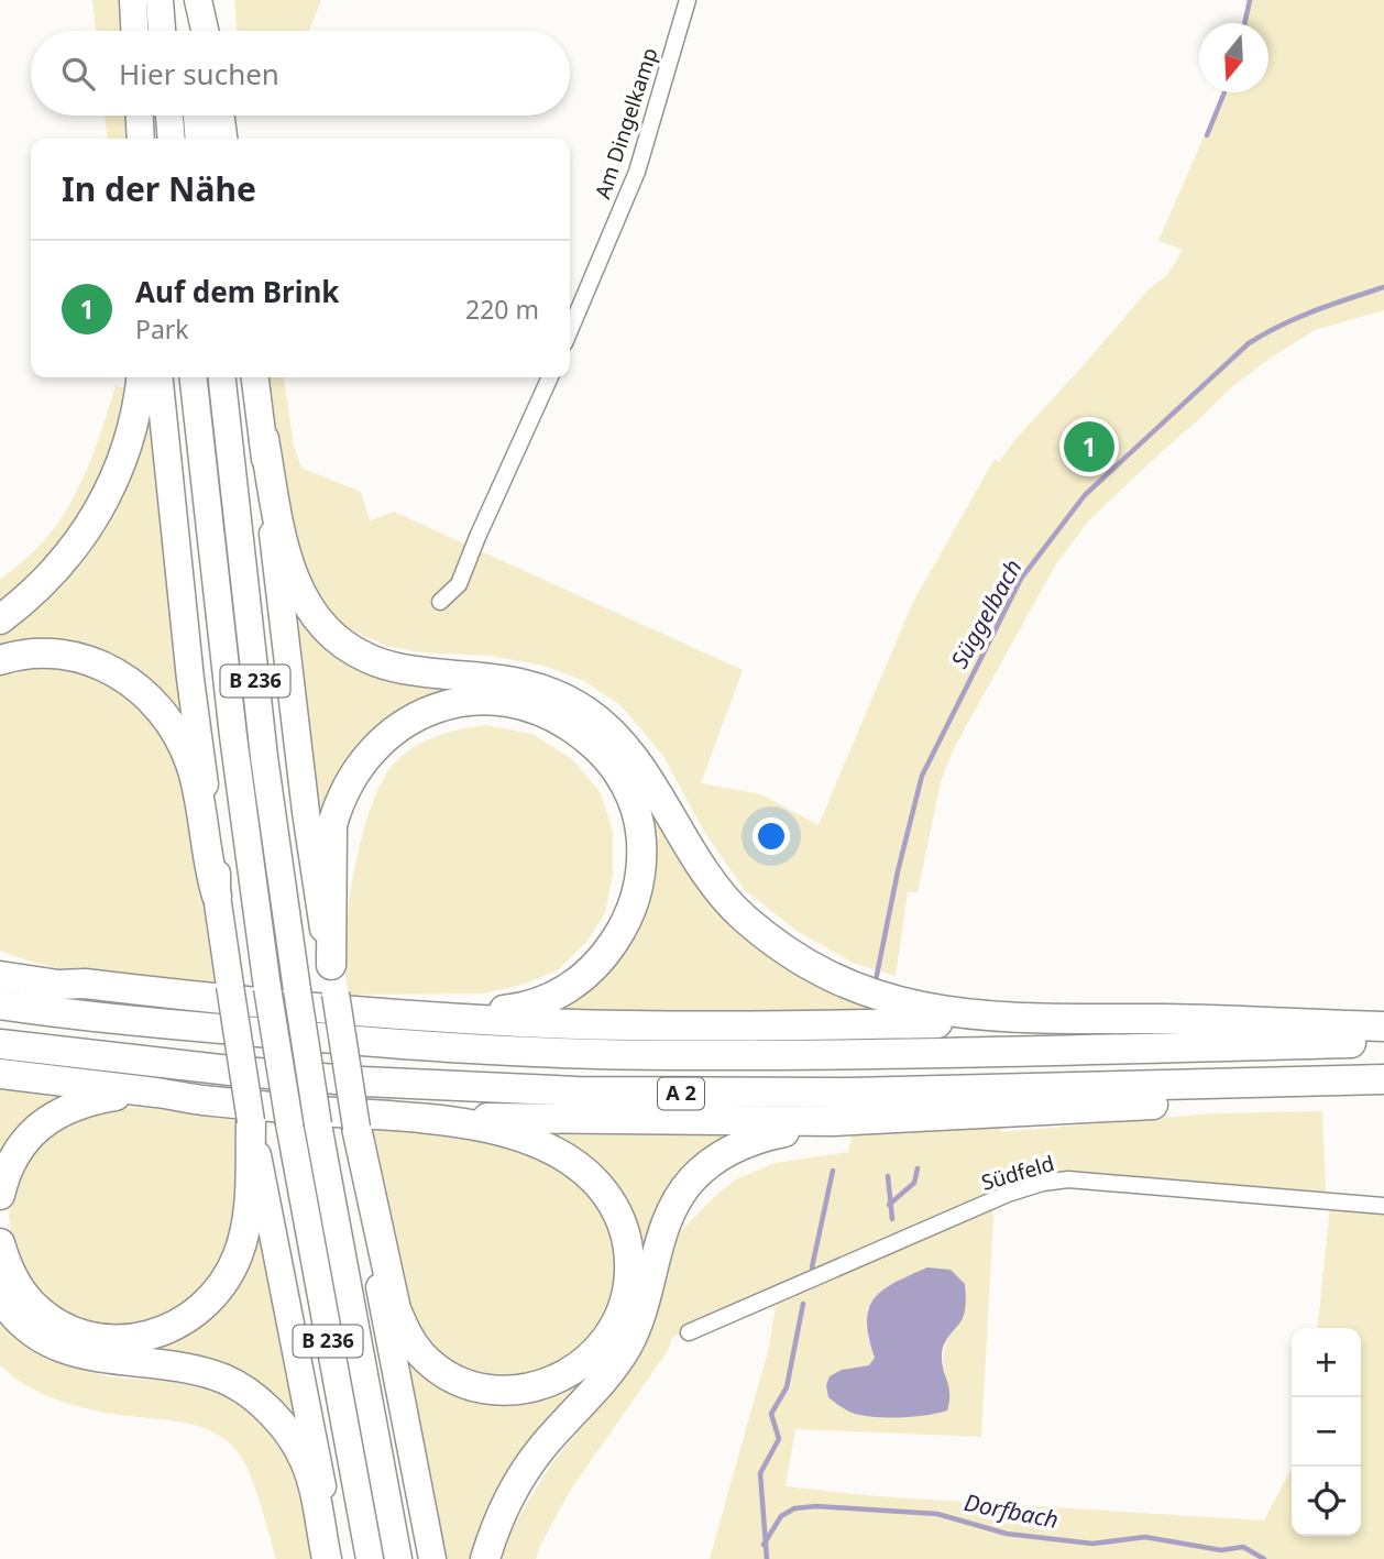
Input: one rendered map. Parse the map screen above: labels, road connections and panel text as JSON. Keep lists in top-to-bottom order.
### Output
{
  "streets": {
    "highway": ["B 236", "A 2"],
    "street": ["Am Dingelkamp", "Südfeld"]
  },
  "water": ["Süggelbach", "Dorfbach"],
  "north": "bottom",
  "page": {
    "search": "Hier suchen",
    "heading": "In der Nähe",
    "list": [
      {
        "mark": "1",
        "name": "Auf dem Brink",
        "note": "Park",
        "value": "220 m"
      }
    ],
    "pins": "1",
    "map_buttons": ["+", "−"]
  }
}
